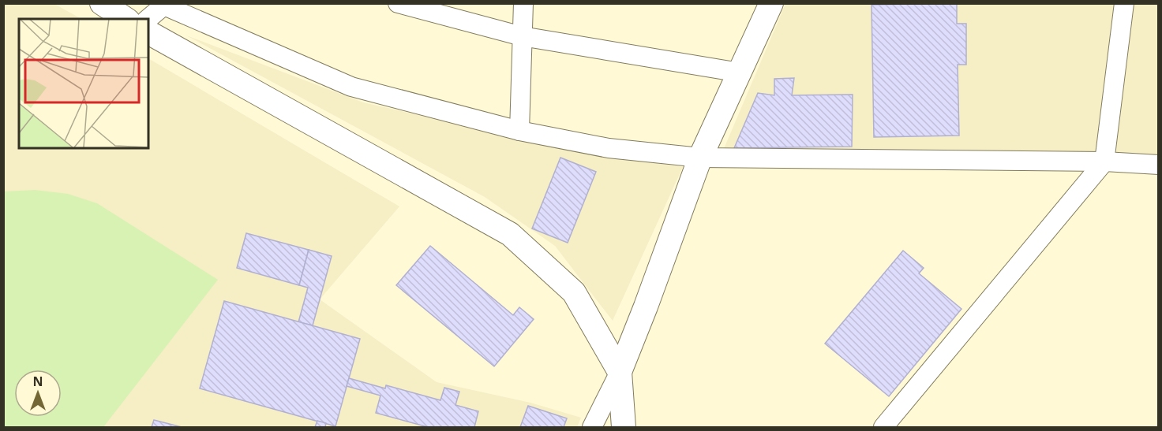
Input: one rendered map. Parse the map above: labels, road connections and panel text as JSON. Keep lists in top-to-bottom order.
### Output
{
  "north": "top"
}
